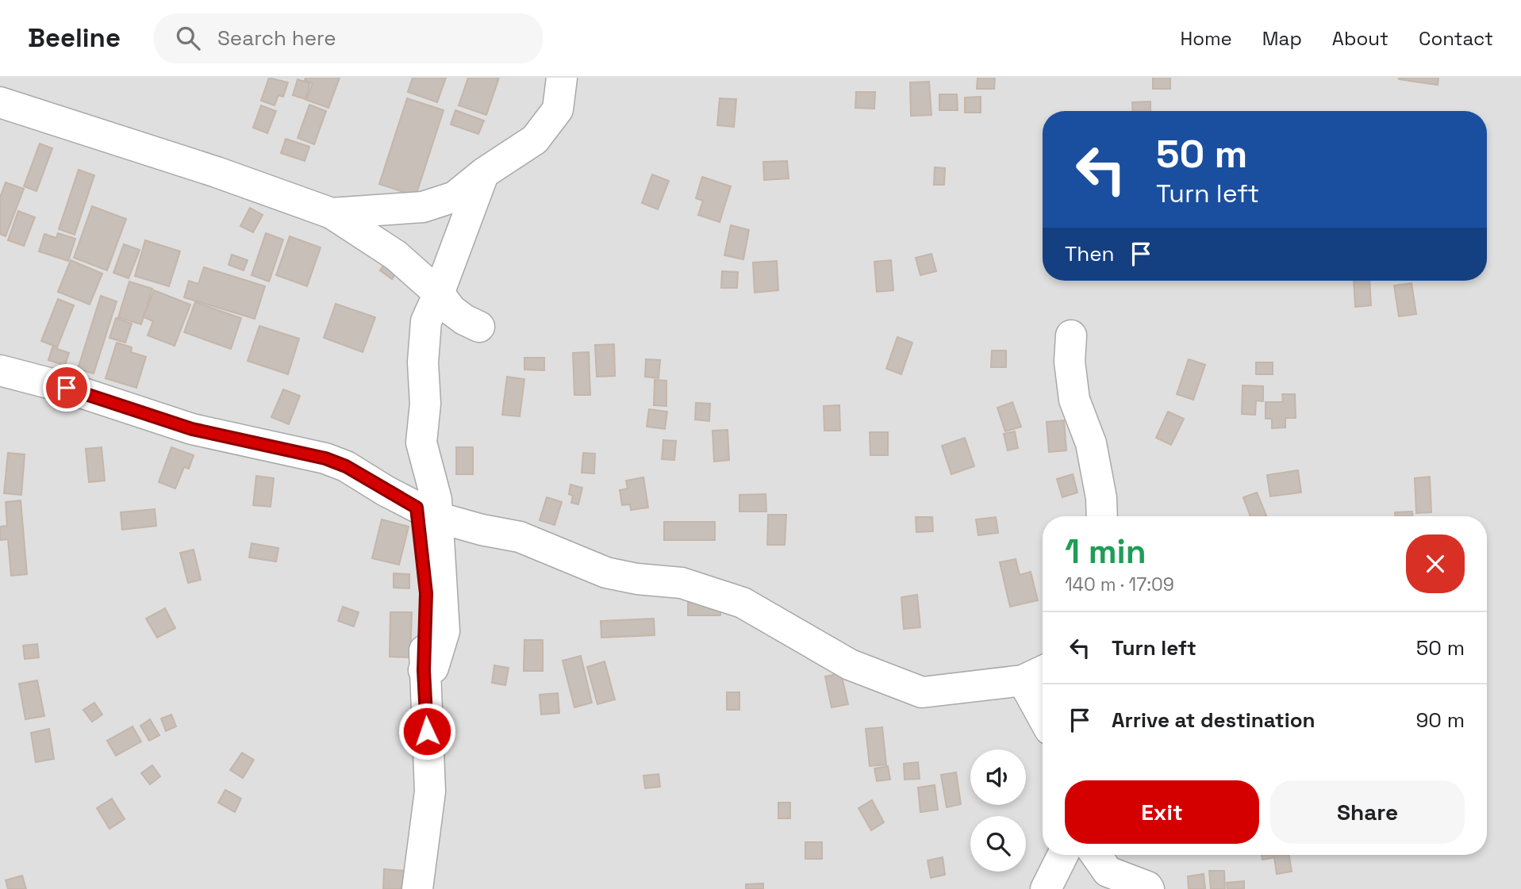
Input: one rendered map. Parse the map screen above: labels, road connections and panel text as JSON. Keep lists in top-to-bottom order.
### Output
{
  "page": {
    "header": "Beeline",
    "search": "Search here",
    "nav": [
      "Home",
      "Map",
      "About",
      "Contact"
    ],
    "turn": ["50 m", "Turn left"],
    "then": "Then",
    "heading": ["1 min", "140 m · 17:09"],
    "list": [
      {
        "name": "Turn left",
        "value": "50 m"
      },
      {
        "name": "Arrive at destination",
        "value": "90 m"
      }
    ],
    "buttons": ["Exit", "Share"]
  }
}
